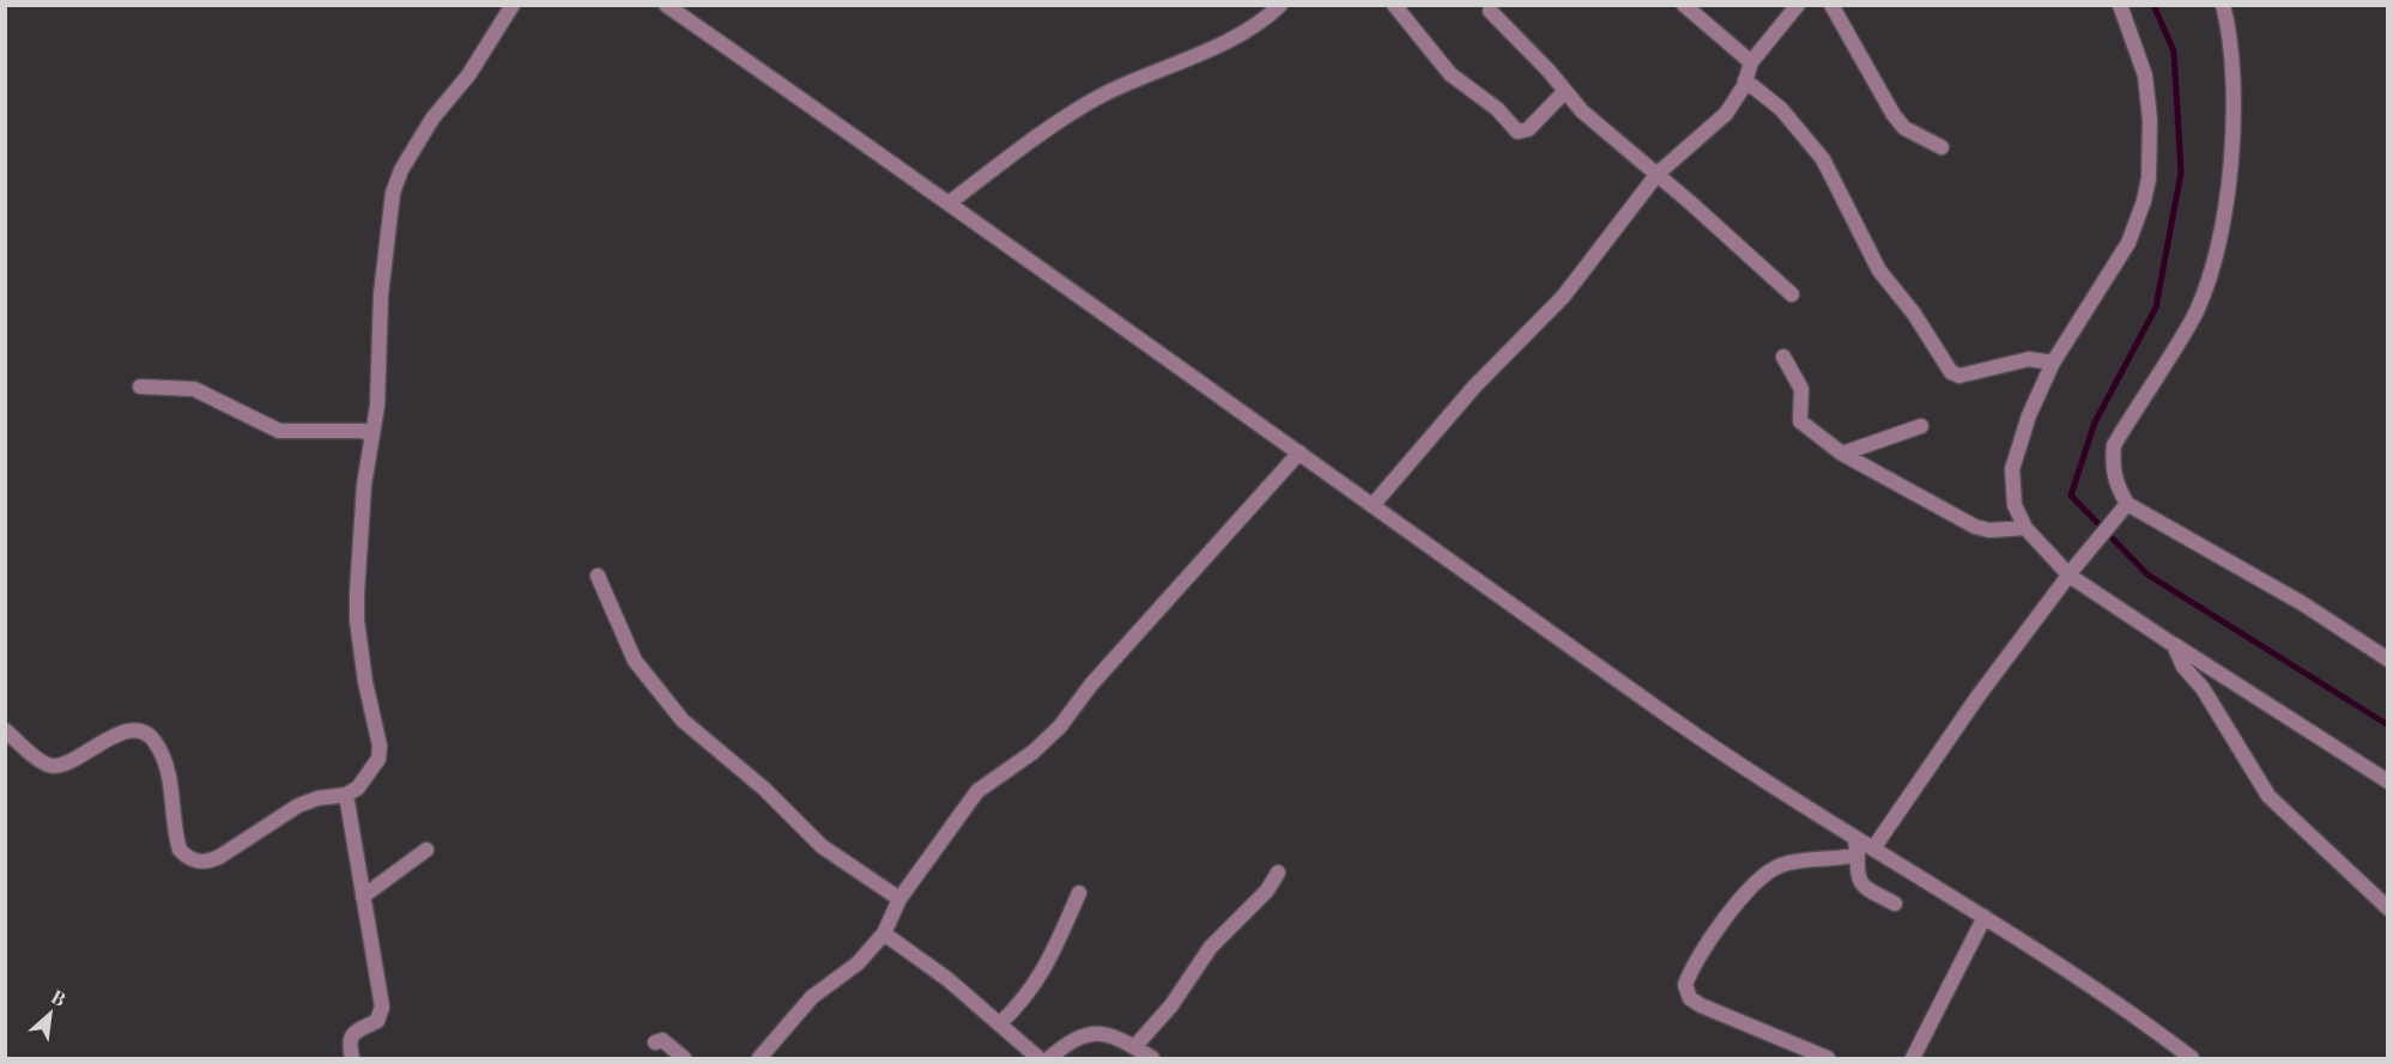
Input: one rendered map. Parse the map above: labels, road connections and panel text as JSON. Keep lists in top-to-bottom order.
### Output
{
  "north": "top right"
}
